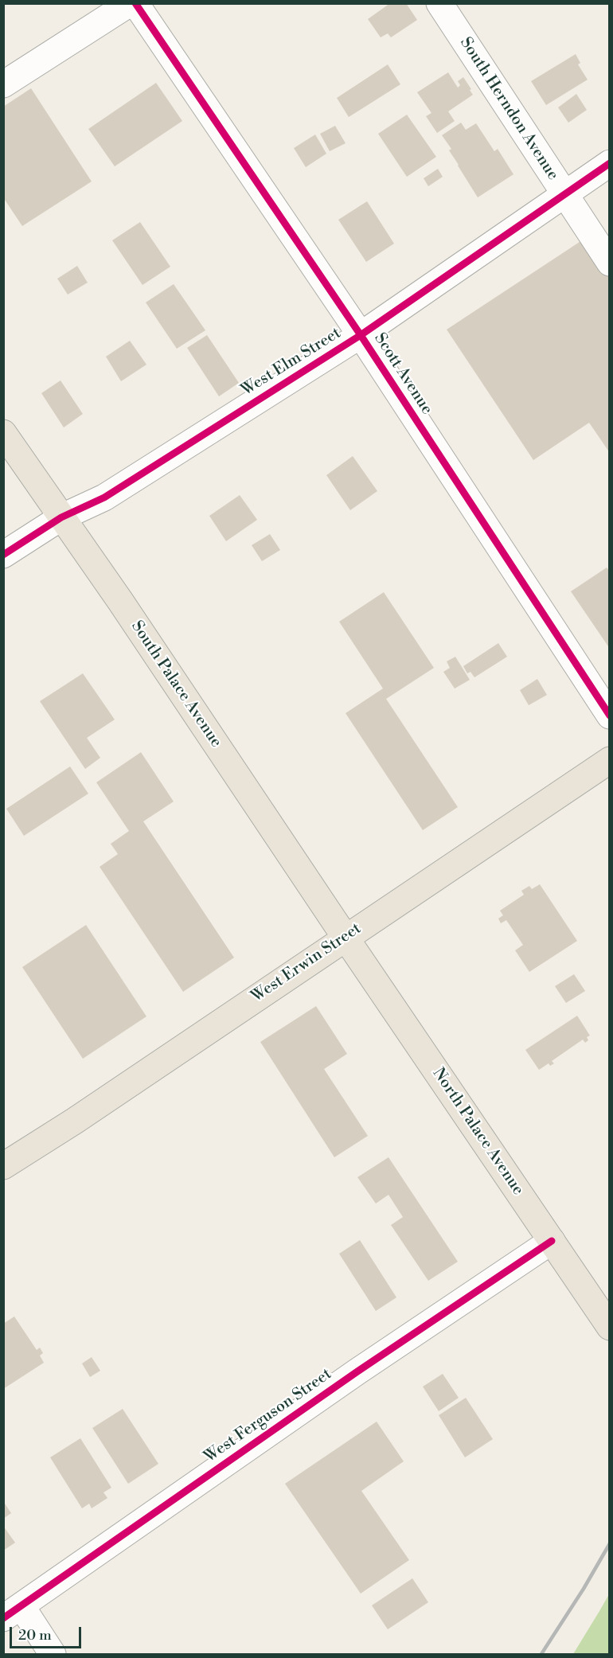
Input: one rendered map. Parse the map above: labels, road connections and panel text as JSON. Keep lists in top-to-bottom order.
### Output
{
  "streets": {
    "main road": ["South Palace Avenue", "West Erwin Street", "North Palace Avenue"],
    "street": [
      "South Herndon Avenue",
      "West Elm Street",
      "Scott Avenue",
      "West Ferguson Street"
    ]
  },
  "crossings": [
    ["South Herndon Avenue", "West Elm Street"],
    ["West Elm Street", "Scott Avenue"],
    ["West Elm Street", "South Palace Avenue"],
    ["South Palace Avenue", "West Erwin Street"],
    ["South Palace Avenue", "North Palace Avenue"],
    ["West Erwin Street", "North Palace Avenue"],
    ["North Palace Avenue", "West Ferguson Street"]
  ],
  "scale_bar": "20 m"
}
